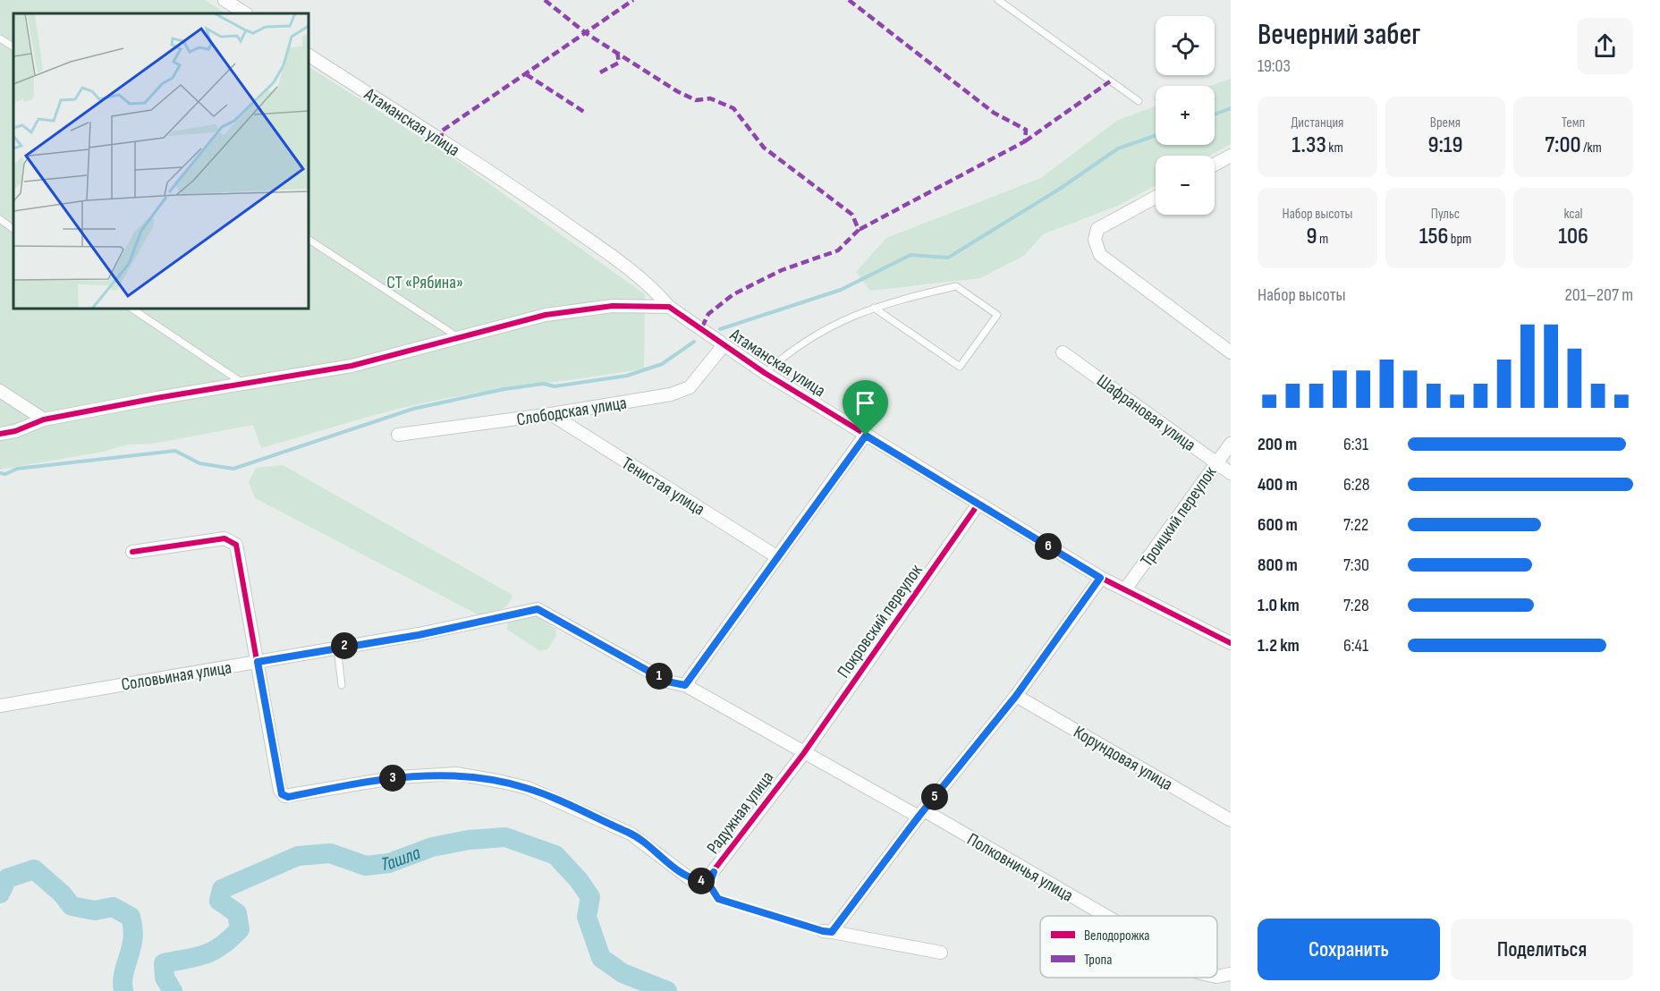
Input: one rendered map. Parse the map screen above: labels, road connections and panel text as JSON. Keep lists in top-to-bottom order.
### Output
{
  "streets": {
    "street": [
      "Атаманская улица",
      "Слободская улица",
      "Шафрановая улица",
      "Тенистая улица",
      "Троицкий переулок",
      "Покровский переулок",
      "Соловьиная улица",
      "Корундовая улица",
      "Радужная улица",
      "Полковничья улица"
    ]
  },
  "crossings": [
    ["Атаманская улица", "Слободская улица"],
    ["Атаманская улица", "Троицкий переулок"],
    ["Атаманская улица", "Покровский переулок"],
    ["Слободская улица", "Тенистая улица"],
    ["Шафрановая улица", "Троицкий переулок"],
    ["Покровский переулок", "Радужная улица"],
    ["Покровский переулок", "Полковничья улица"],
    ["Соловьиная улица", "Радужная улица"],
    ["Соловьиная улица", "Полковничья улица"],
    ["Радужная улица", "Полковничья улица"]
  ],
  "water": ["Ташла"],
  "parks": ["СТ «Рябина»"],
  "legend": ["Велодорожка", "Тропа"],
  "page": {
    "heading": ["Вечерний забег", "19:03"],
    "map_buttons": ["+", "−"],
    "stats": [
      ["Дистанция", "1.33 km"],
      ["Время", "9:19"],
      ["Темп", "7:00 /km"],
      ["Набор высоты", "9 m"],
      ["Пульс", "156 bpm"],
      ["kcal", "106"]
    ],
    "chart": ["Набор высоты", "201–207 m"],
    "list": [
      {
        "name": "200 m",
        "note": "6:31"
      },
      {
        "name": "400 m",
        "note": "6:28"
      },
      {
        "name": "600 m",
        "note": "7:22"
      },
      {
        "name": "800 m",
        "note": "7:30"
      },
      {
        "name": "1.0 km",
        "note": "7:28"
      },
      {
        "name": "1.2 km",
        "note": "6:41"
      }
    ],
    "pins": [
      "6",
      "2",
      "1",
      "3",
      "5",
      "4"
    ],
    "buttons": ["Сохранить", "Поделиться"]
  }
}
